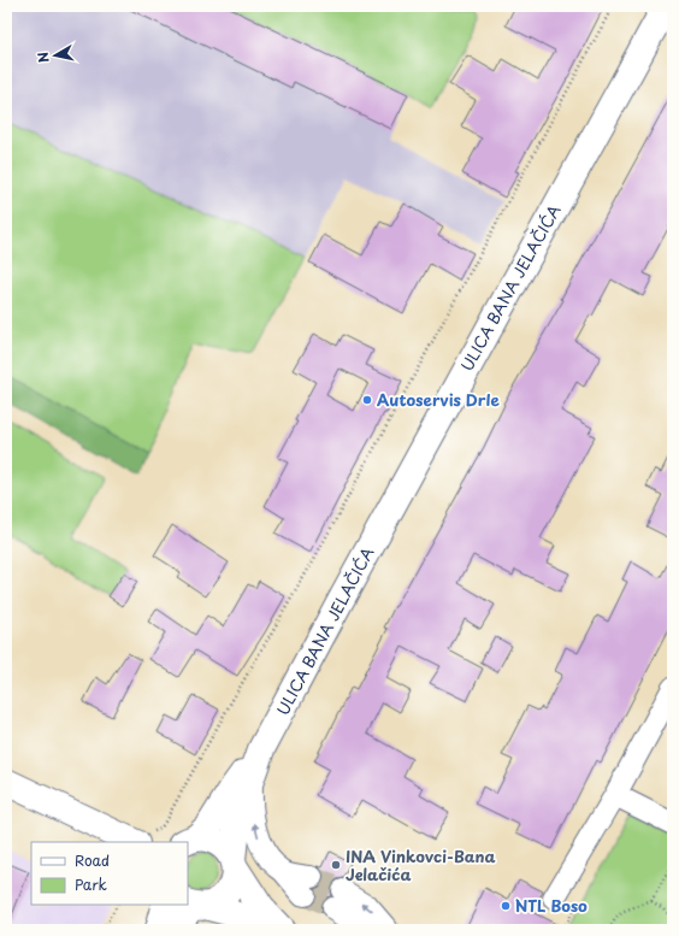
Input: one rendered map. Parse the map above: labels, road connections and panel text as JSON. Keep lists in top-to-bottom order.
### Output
{
  "streets": {
    "main road": ["ULICA BANA JELAČIĆA"]
  },
  "places": ["Autoservis Drle", "INA Vinkovci-Bana Jelačića", "NTL Boso"],
  "legend": ["Road", "Park"],
  "north": "left"
}
